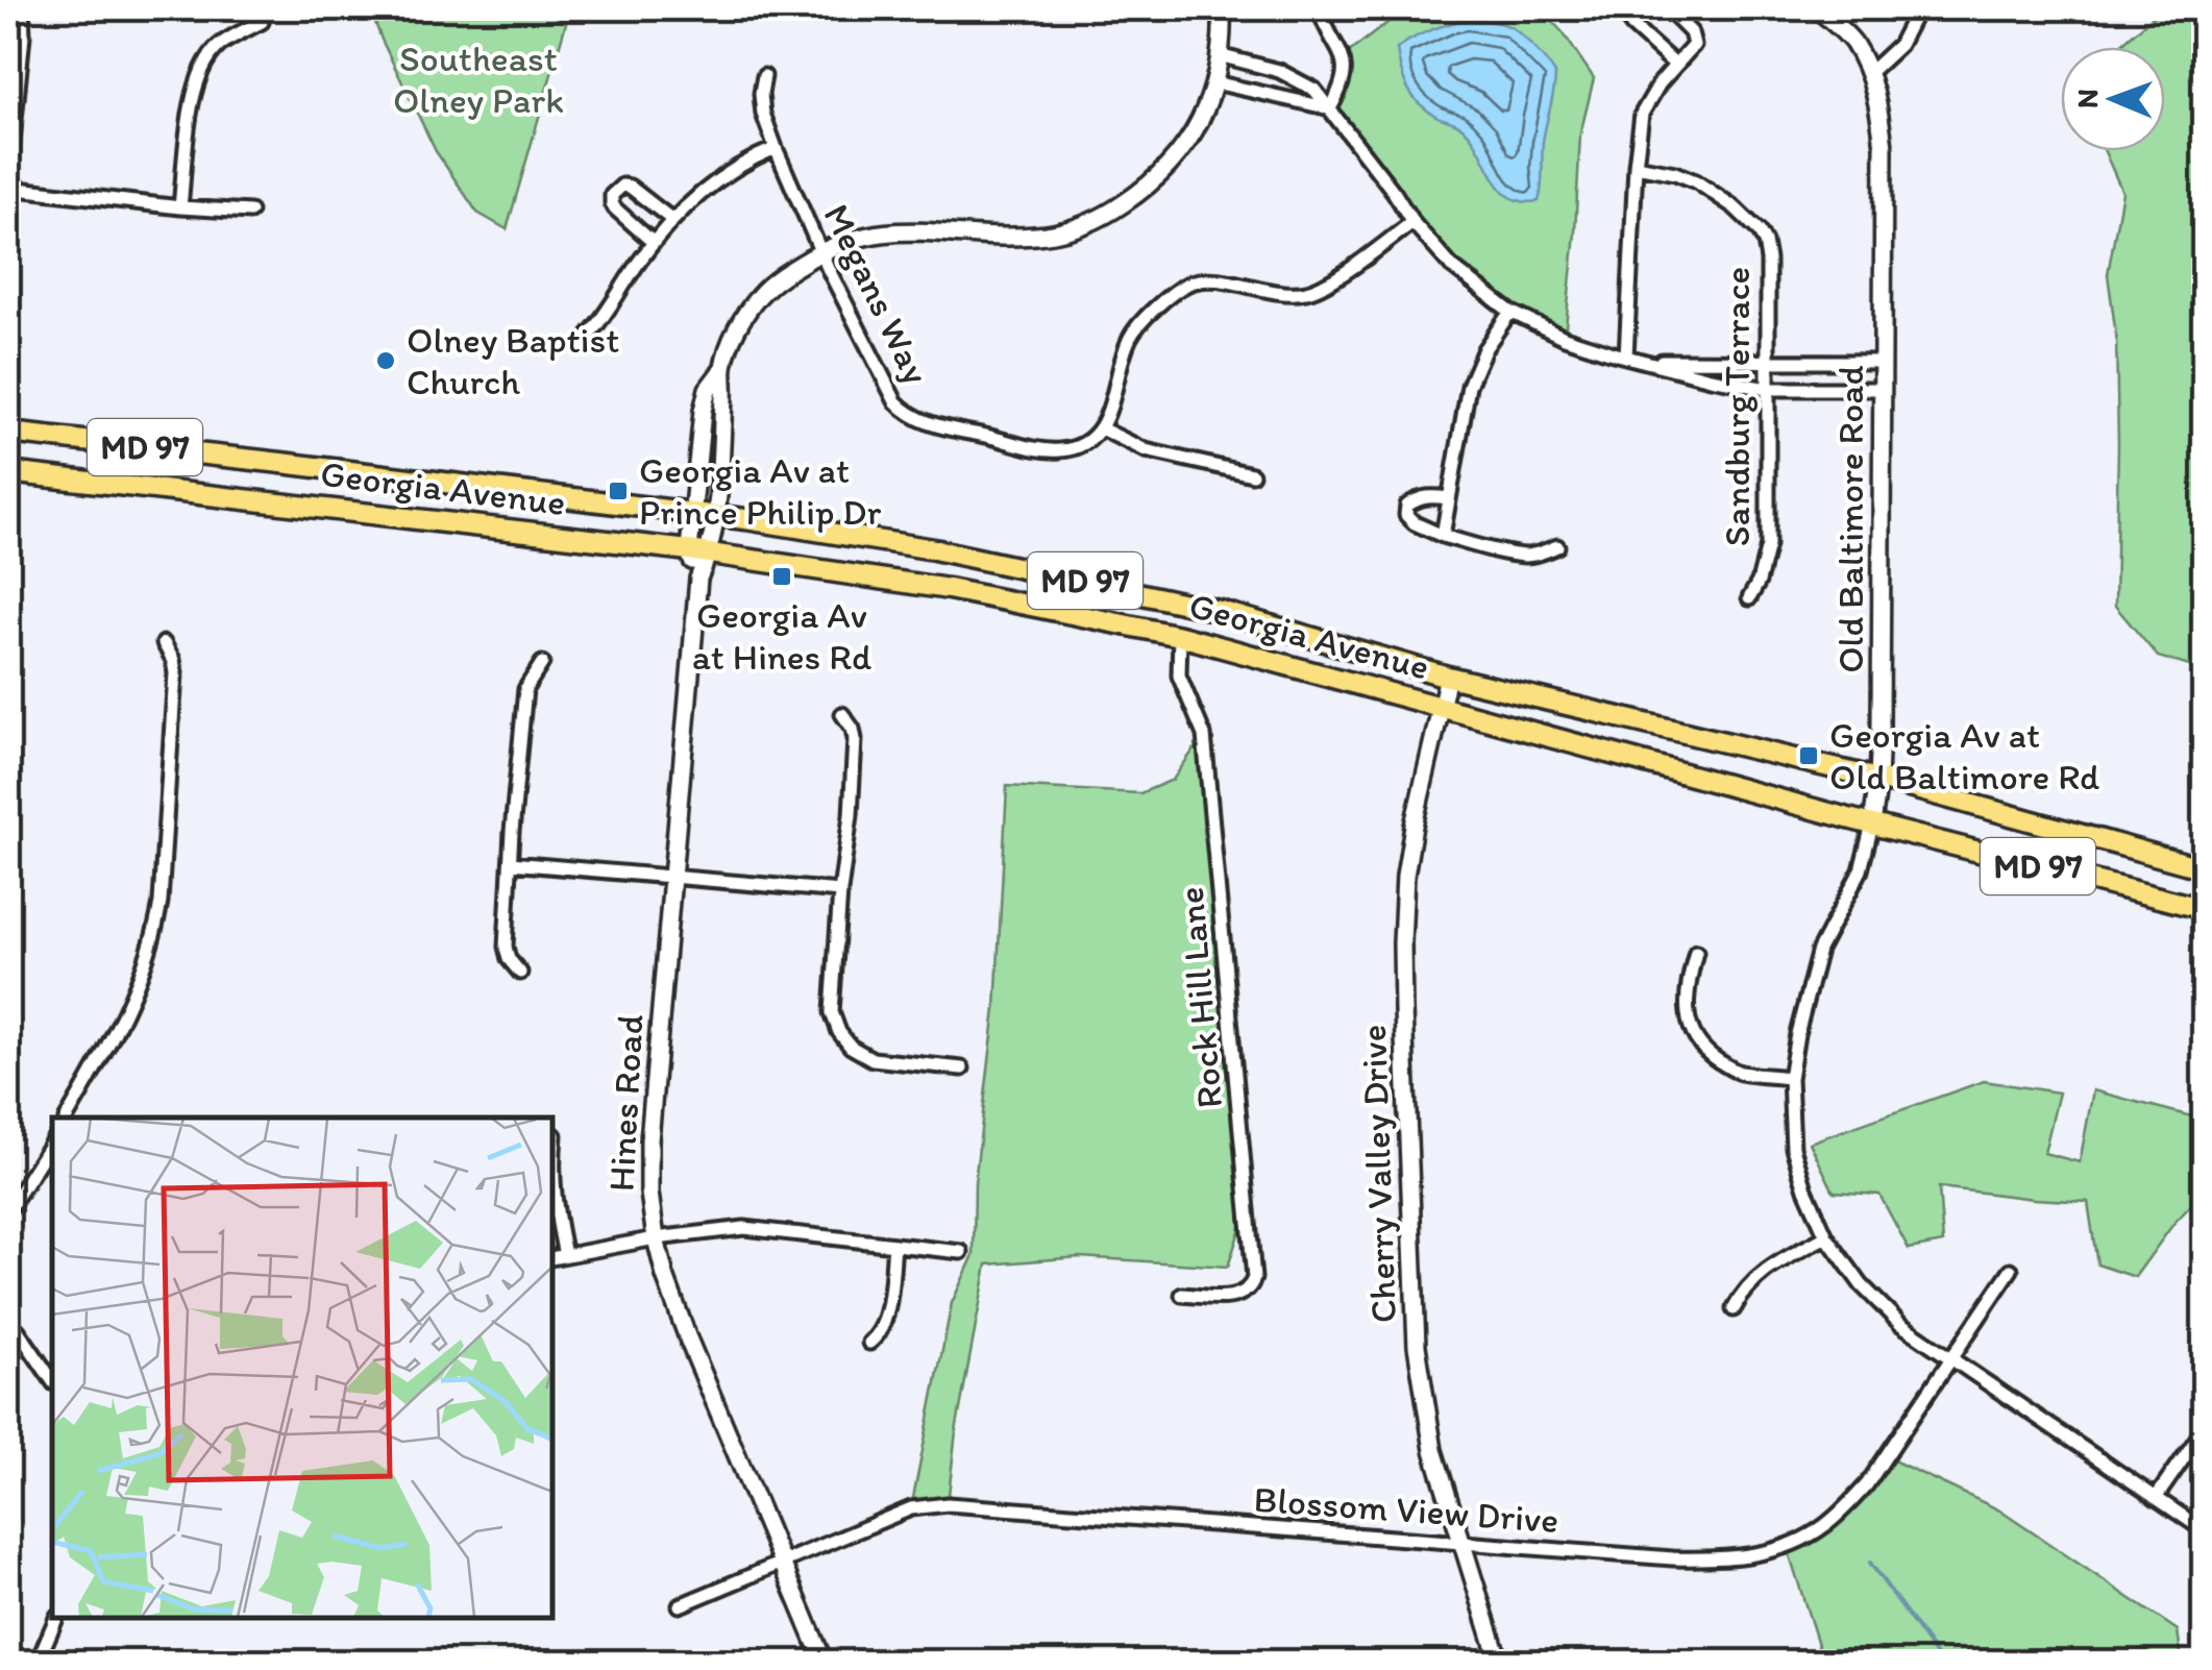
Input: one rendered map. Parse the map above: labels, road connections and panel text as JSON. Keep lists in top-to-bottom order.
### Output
{
  "streets": {
    "main road": ["MD 97", "Georgia Avenue"],
    "street": [
      "Megans Way",
      "Sandburg Terrace",
      "Old Baltimore Road",
      "Rock Hill Lane",
      "Hines Road",
      "Cherry Valley Drive",
      "Blossom View Drive"
    ]
  },
  "crossings": [
    ["Georgia Avenue", "Old Baltimore Road"],
    ["Georgia Avenue", "Rock Hill Lane"],
    ["Georgia Avenue", "Hines Road"],
    ["Georgia Avenue", "Cherry Valley Drive"],
    ["Old Baltimore Road", "Blossom View Drive"],
    ["Hines Road", "Blossom View Drive"],
    ["Cherry Valley Drive", "Blossom View Drive"]
  ],
  "parks": ["Southeast Olney Park"],
  "places": {
    "other": ["Olney Baptist Church"],
    "transit": ["Georgia Av at Prince Philip Dr", "Georgia Av at Hines Rd", "Georgia Av at Old Baltimore Rd"]
  },
  "north": "left"
}
